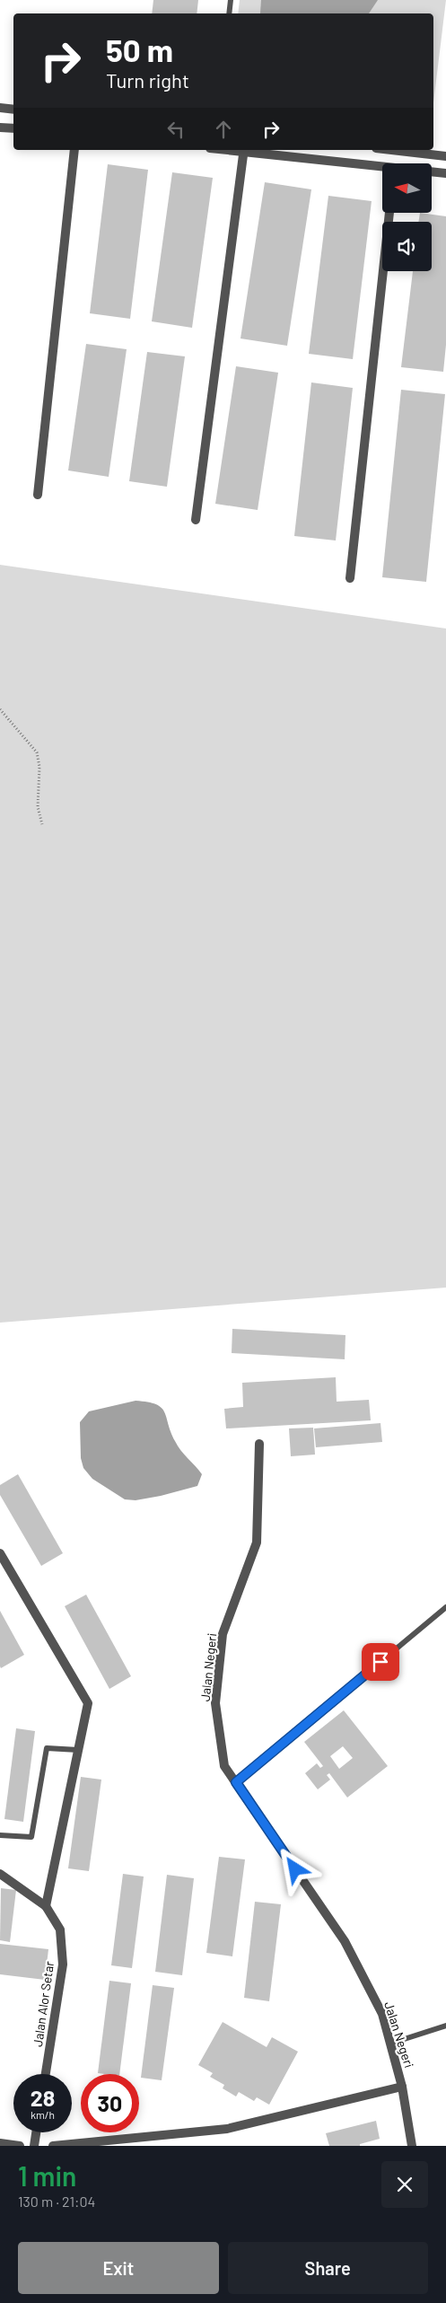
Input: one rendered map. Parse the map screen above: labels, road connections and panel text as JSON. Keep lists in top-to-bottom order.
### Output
{
  "streets": {
    "street": ["Jalan Negeri", "Jalan Alor Setar"]
  },
  "north": "left",
  "page": {
    "turn": ["50 m", "Turn right"],
    "speed": "28 km/h",
    "limit": "30",
    "heading": ["1 min", "130 m · 21:04"],
    "buttons": ["Exit", "Share"]
  }
}
